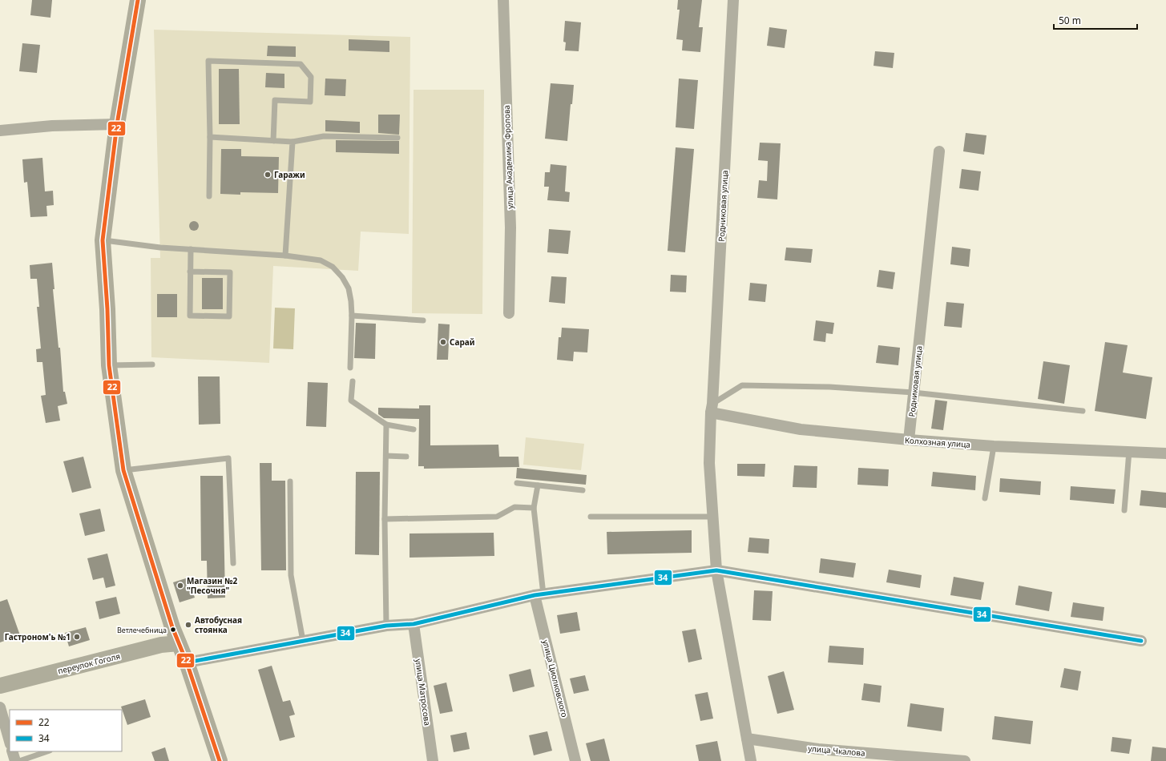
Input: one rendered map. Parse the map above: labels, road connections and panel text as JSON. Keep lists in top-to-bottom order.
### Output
{
  "streets": {
    "main road": ["переулок Гоголя"],
    "street": [
      "улица Академика Фролова",
      "Родниковая улица",
      "Колхозная улица",
      "улица Циолковского",
      "улица Матросова",
      "улица Чкалова"
    ]
  },
  "crossings": [
    ["Родниковая улица", "Колхозная улица"]
  ],
  "places": [
    "Гаражи",
    "Сарай",
    "Магазин №2 \"Песочня\"",
    "Автобусная стоянка",
    "Ветлечебница",
    "Гастроном'ь №1"
  ],
  "lines": ["transit line 22", "transit line 34"],
  "legend": ["22", "34"],
  "scale_bar": "50 m"
}
